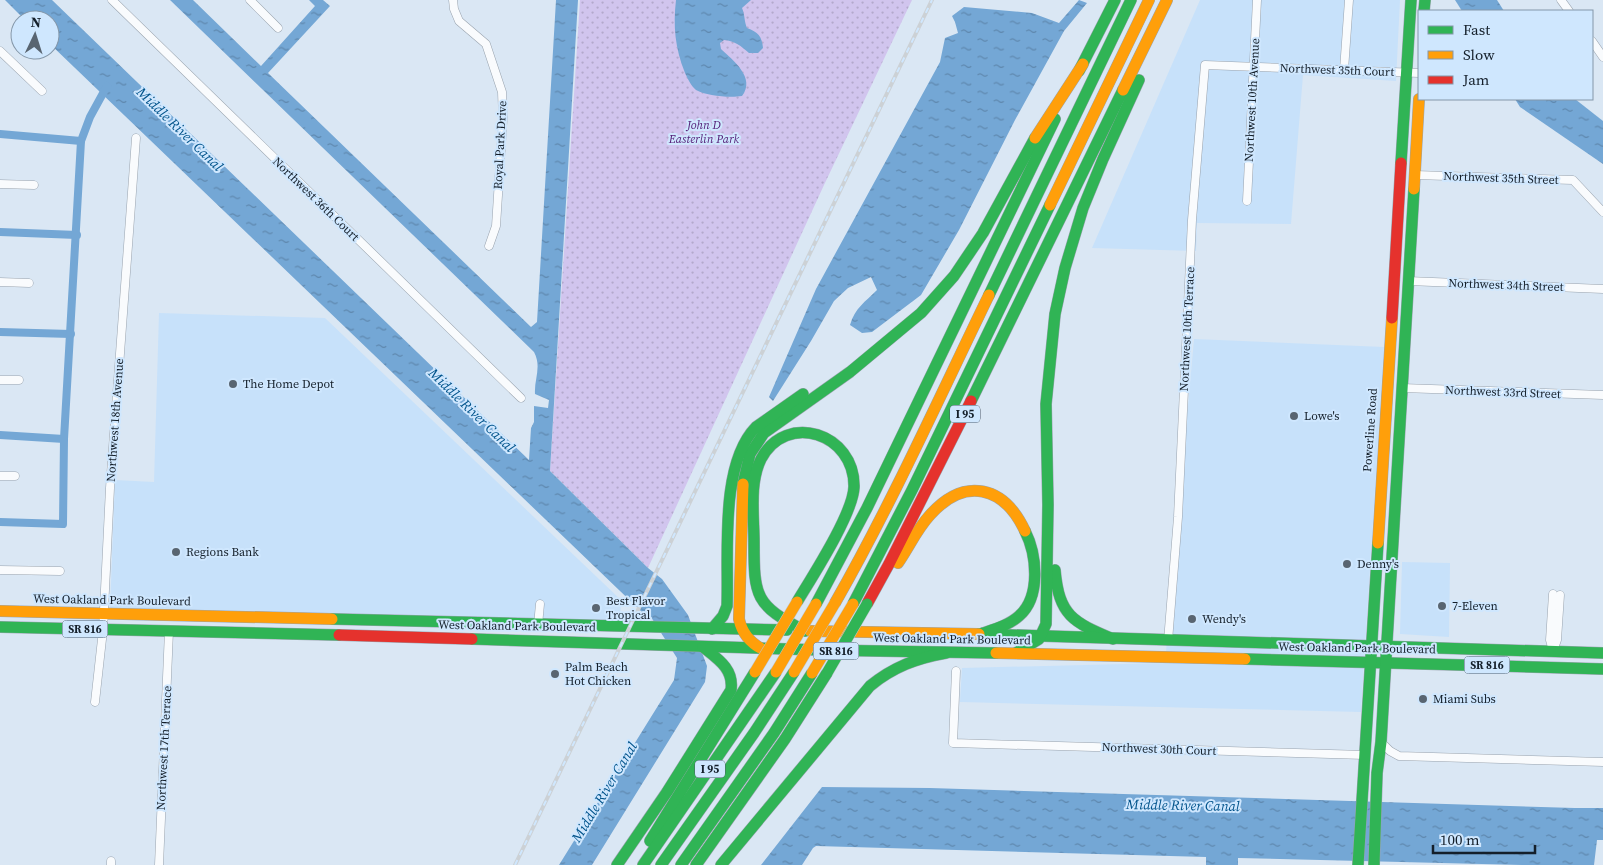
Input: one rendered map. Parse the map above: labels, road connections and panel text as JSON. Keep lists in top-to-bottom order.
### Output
{
  "streets": {
    "main road": [
      "I 95",
      "Powerline Road",
      "West Oakland Park Boulevard",
      "SR 816"
    ],
    "street": [
      "Northwest 35th Court",
      "Northwest 10th Avenue",
      "Royal Park Drive",
      "Northwest 35th Street",
      "Northwest 36th Court",
      "Northwest 34th Street",
      "Northwest 10th Terrace",
      "Northwest 33rd Street",
      "Northwest 18th Avenue",
      "Northwest 17th Terrace",
      "Northwest 30th Court"
    ]
  },
  "crossings": [
    ["Northwest 35th Court", "Northwest 10th Avenue"],
    ["Northwest 35th Court", "Northwest 10th Terrace"],
    ["Northwest 35th Court", "Powerline Road"],
    ["Northwest 10th Avenue", "Northwest 10th Terrace"],
    ["Northwest 10th Terrace", "West Oakland Park Boulevard"],
    ["Northwest 18th Avenue", "West Oakland Park Boulevard"],
    ["Powerline Road", "West Oakland Park Boulevard"],
    ["Powerline Road", "Northwest 30th Court"],
    ["West Oakland Park Boulevard", "Northwest 17th Terrace"]
  ],
  "water": ["Middle River Canal"],
  "parks": ["John D Easterlin Park"],
  "places": [
    "The Home Depot",
    "Lowe's",
    "Regions Bank",
    "Denny's",
    "7-Eleven",
    "Best Flavor Tropical",
    "Wendy's",
    "Palm Beach Hot Chicken",
    "Miami Subs"
  ],
  "legend": ["Fast", "Slow", "Jam"],
  "scale_bar": "100 m",
  "north": "top"
}
